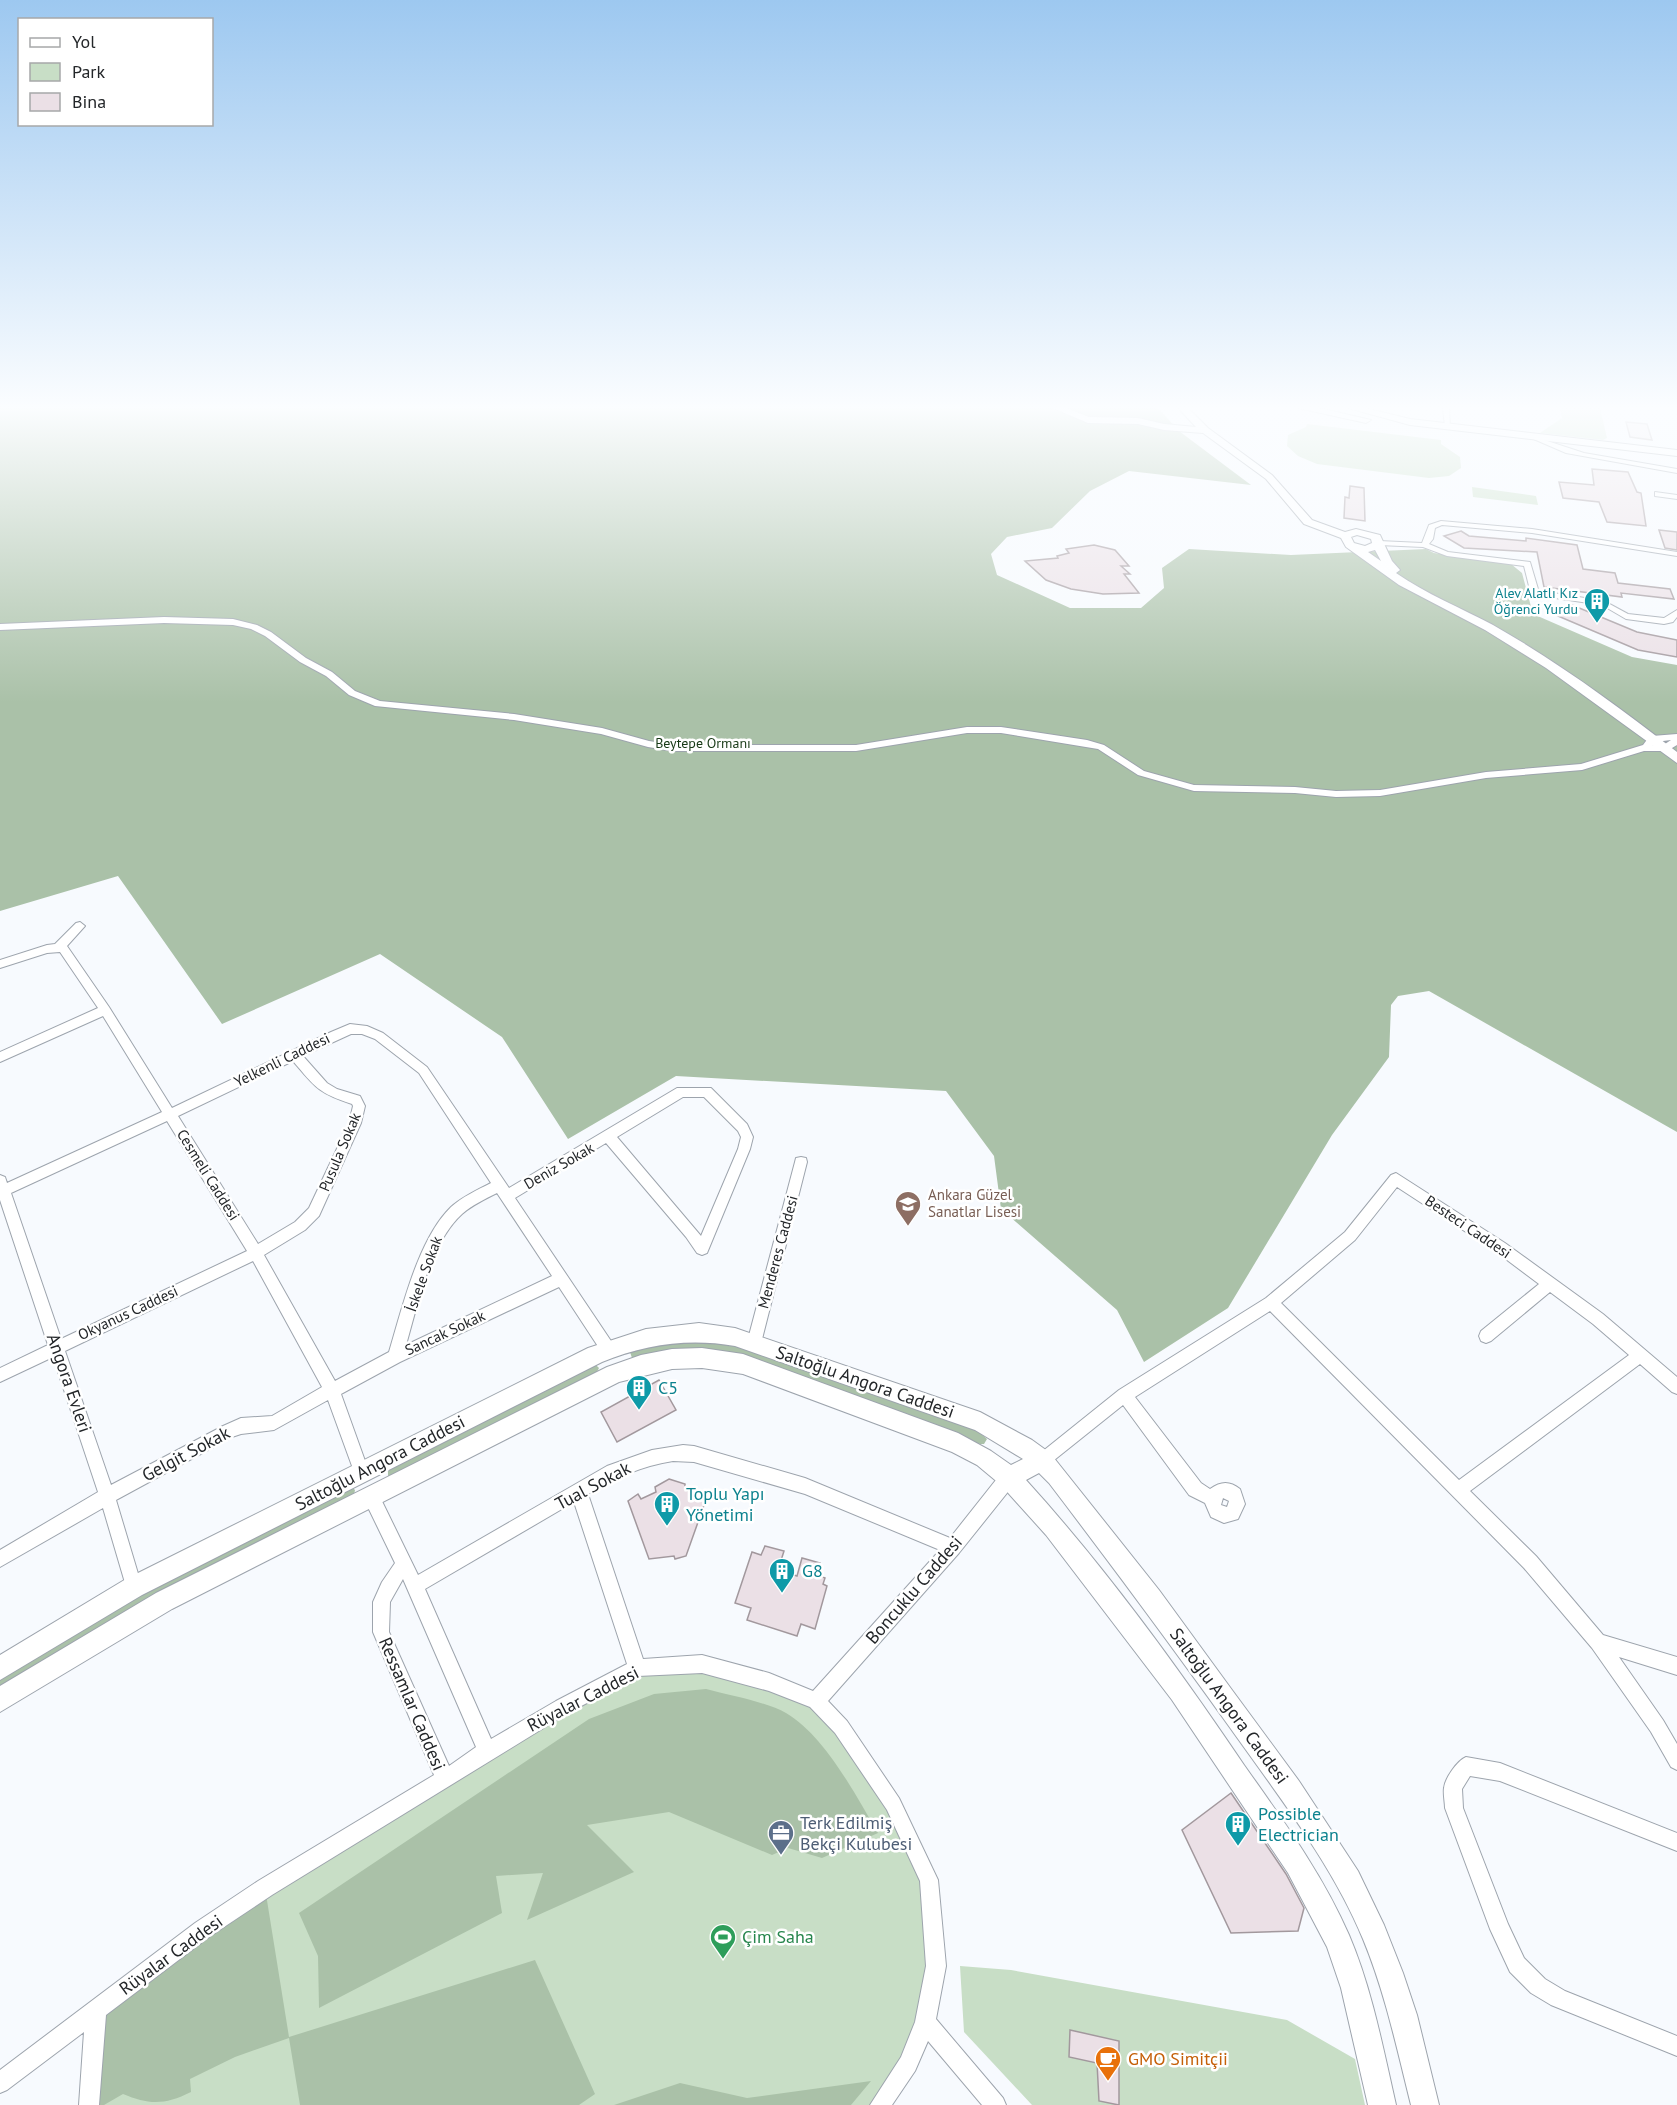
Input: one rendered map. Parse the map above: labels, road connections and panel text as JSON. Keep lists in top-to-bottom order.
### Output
{
  "streets": {
    "street": [
      "Yelkenli Caddesi",
      "Pusula Sokak",
      "Deniz Sokak",
      "Cesmeli Caddesi",
      "Besteci Caddesi",
      "Menderes Caddesi",
      "İskele Sokak",
      "Okyanus Caddesi",
      "Sancak Sokak",
      "Saltoğlu Angora Caddesi",
      "Angora Evleri",
      "Gelgit Sokak",
      "Tual Sokak",
      "Boncuklu Caddesi",
      "Rüyalar Caddesi",
      "Ressamlar Caddesi"
    ]
  },
  "crossings": [
    ["Yelkenli Caddesi", "Pusula Sokak"],
    ["Yelkenli Caddesi", "Deniz Sokak"],
    ["Yelkenli Caddesi", "Cesmeli Caddesi"],
    ["Yelkenli Caddesi", "İskele Sokak"],
    ["Yelkenli Caddesi", "Sancak Sokak"],
    ["Yelkenli Caddesi", "Saltoğlu Angora Caddesi"],
    ["Yelkenli Caddesi", "Angora Evleri"],
    ["Pusula Sokak", "Cesmeli Caddesi"],
    ["Pusula Sokak", "Okyanus Caddesi"],
    ["Deniz Sokak", "İskele Sokak"],
    ["Cesmeli Caddesi", "Okyanus Caddesi"],
    ["Cesmeli Caddesi", "Sancak Sokak"],
    ["Cesmeli Caddesi", "Saltoğlu Angora Caddesi"],
    ["Cesmeli Caddesi", "Gelgit Sokak"],
    ["Menderes Caddesi", "Saltoğlu Angora Caddesi"],
    ["İskele Sokak", "Sancak Sokak"],
    ["Okyanus Caddesi", "Angora Evleri"],
    ["Sancak Sokak", "Gelgit Sokak"],
    ["Saltoğlu Angora Caddesi", "Angora Evleri"],
    ["Saltoğlu Angora Caddesi", "Boncuklu Caddesi"],
    ["Angora Evleri", "Gelgit Sokak"],
    ["Tual Sokak", "Boncuklu Caddesi"],
    ["Boncuklu Caddesi", "Rüyalar Caddesi"],
    ["Rüyalar Caddesi", "Ressamlar Caddesi"]
  ],
  "parks": ["Beytepe Ormanı"],
  "places": {
    "building": [
      "Alev Alatlı Kız Öğrenci Yurdu",
      "C5",
      "Toplu Yapı Yönetimi",
      "G8",
      "Possible Electrician"
    ],
    "school or university": ["Ankara Güzel Sanatlar Lisesi"],
    "office": ["Terk Edilmiş Bekçi Kulubesi"],
    "sports": ["Çim Saha"],
    "cafe": ["GMO Simitçii"]
  },
  "legend": ["Yol", "Park", "Bina"]
}
